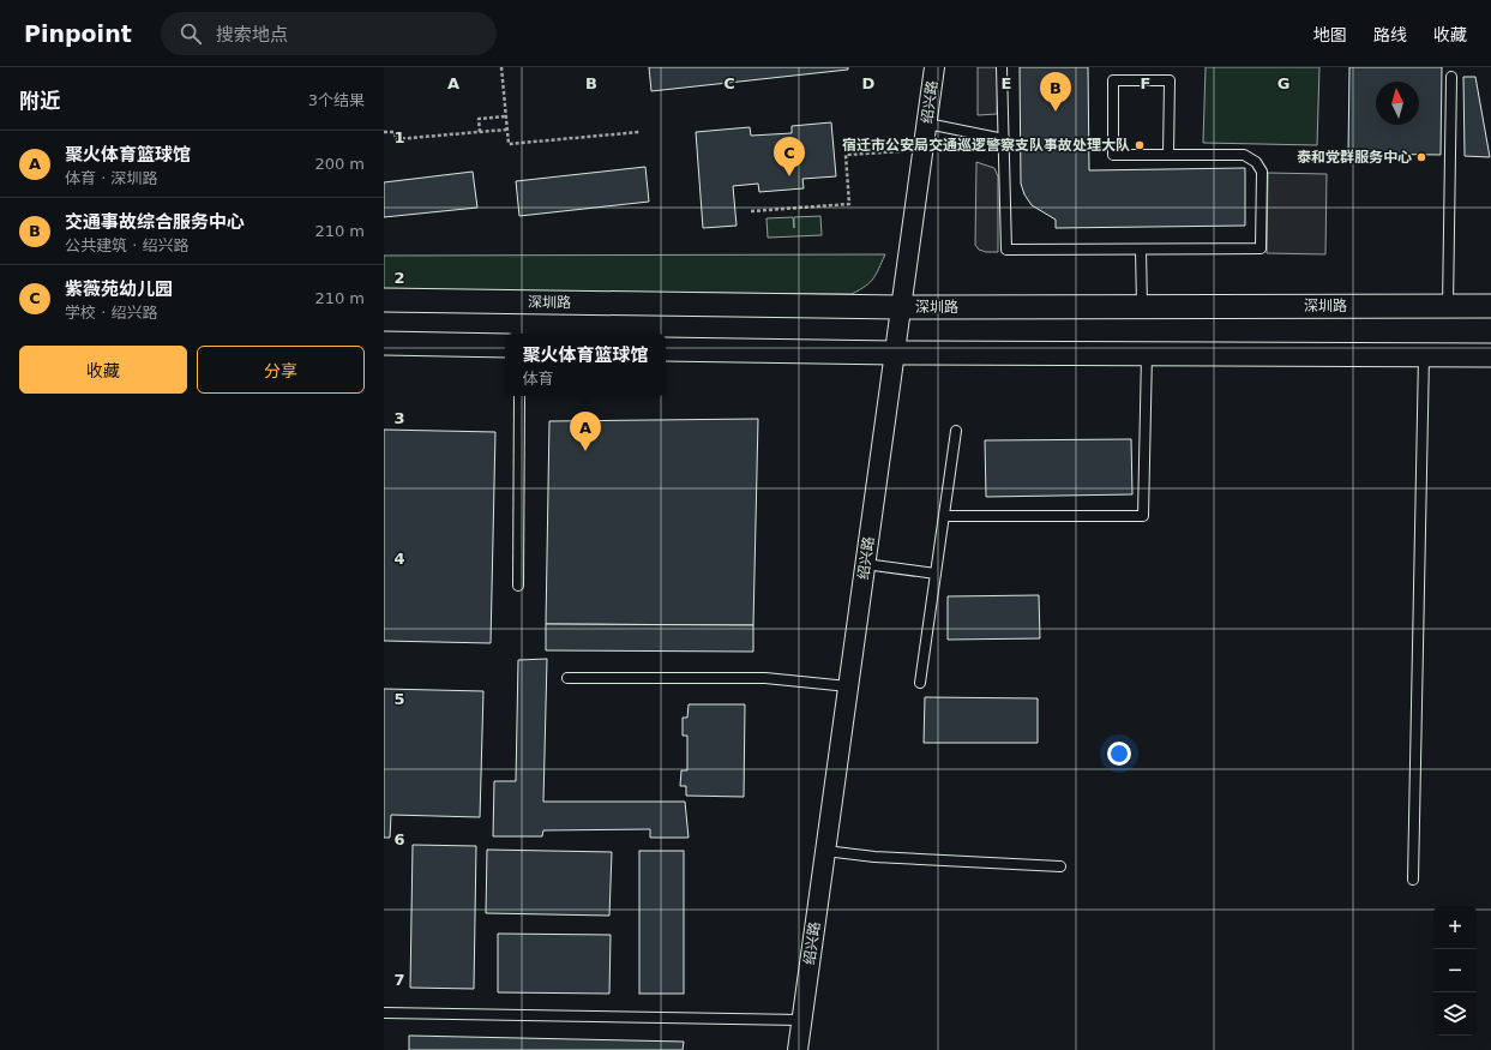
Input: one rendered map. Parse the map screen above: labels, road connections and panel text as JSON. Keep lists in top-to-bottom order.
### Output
{
  "streets": {
    "street": ["绍兴路", "深圳路"]
  },
  "crossings": [
    ["绍兴路", "深圳路"]
  ],
  "places": ["宿迁市公安局交通巡逻警察支队事故处理大队", "泰和党群服务中心"],
  "north": "top",
  "page": {
    "header": "Pinpoint",
    "search": "搜索地点",
    "nav": ["地图", "路线", "收藏"],
    "heading": ["附近", "3个结果"],
    "pins": ["B", "C", "A"],
    "list": [
      {
        "mark": "A",
        "name": "聚火体育篮球馆",
        "note": "体育 · 深圳路",
        "value": "200 m"
      },
      {
        "mark": "B",
        "name": "交通事故综合服务中心",
        "note": "公共建筑 · 绍兴路",
        "value": "210 m"
      },
      {
        "mark": "C",
        "name": "紫薇苑幼儿园",
        "note": "学校 · 绍兴路",
        "value": "210 m"
      }
    ],
    "buttons": ["收藏", "分享"],
    "popup": ["聚火体育篮球馆", "体育"],
    "map_buttons": ["+", "−"]
  },
  "grid": {
    "columns": [
      "A",
      "B",
      "C",
      "D",
      "E",
      "F",
      "G"
    ],
    "rows": [
      "1",
      "2",
      "3",
      "4",
      "5",
      "6",
      "7"
    ]
  }
}
